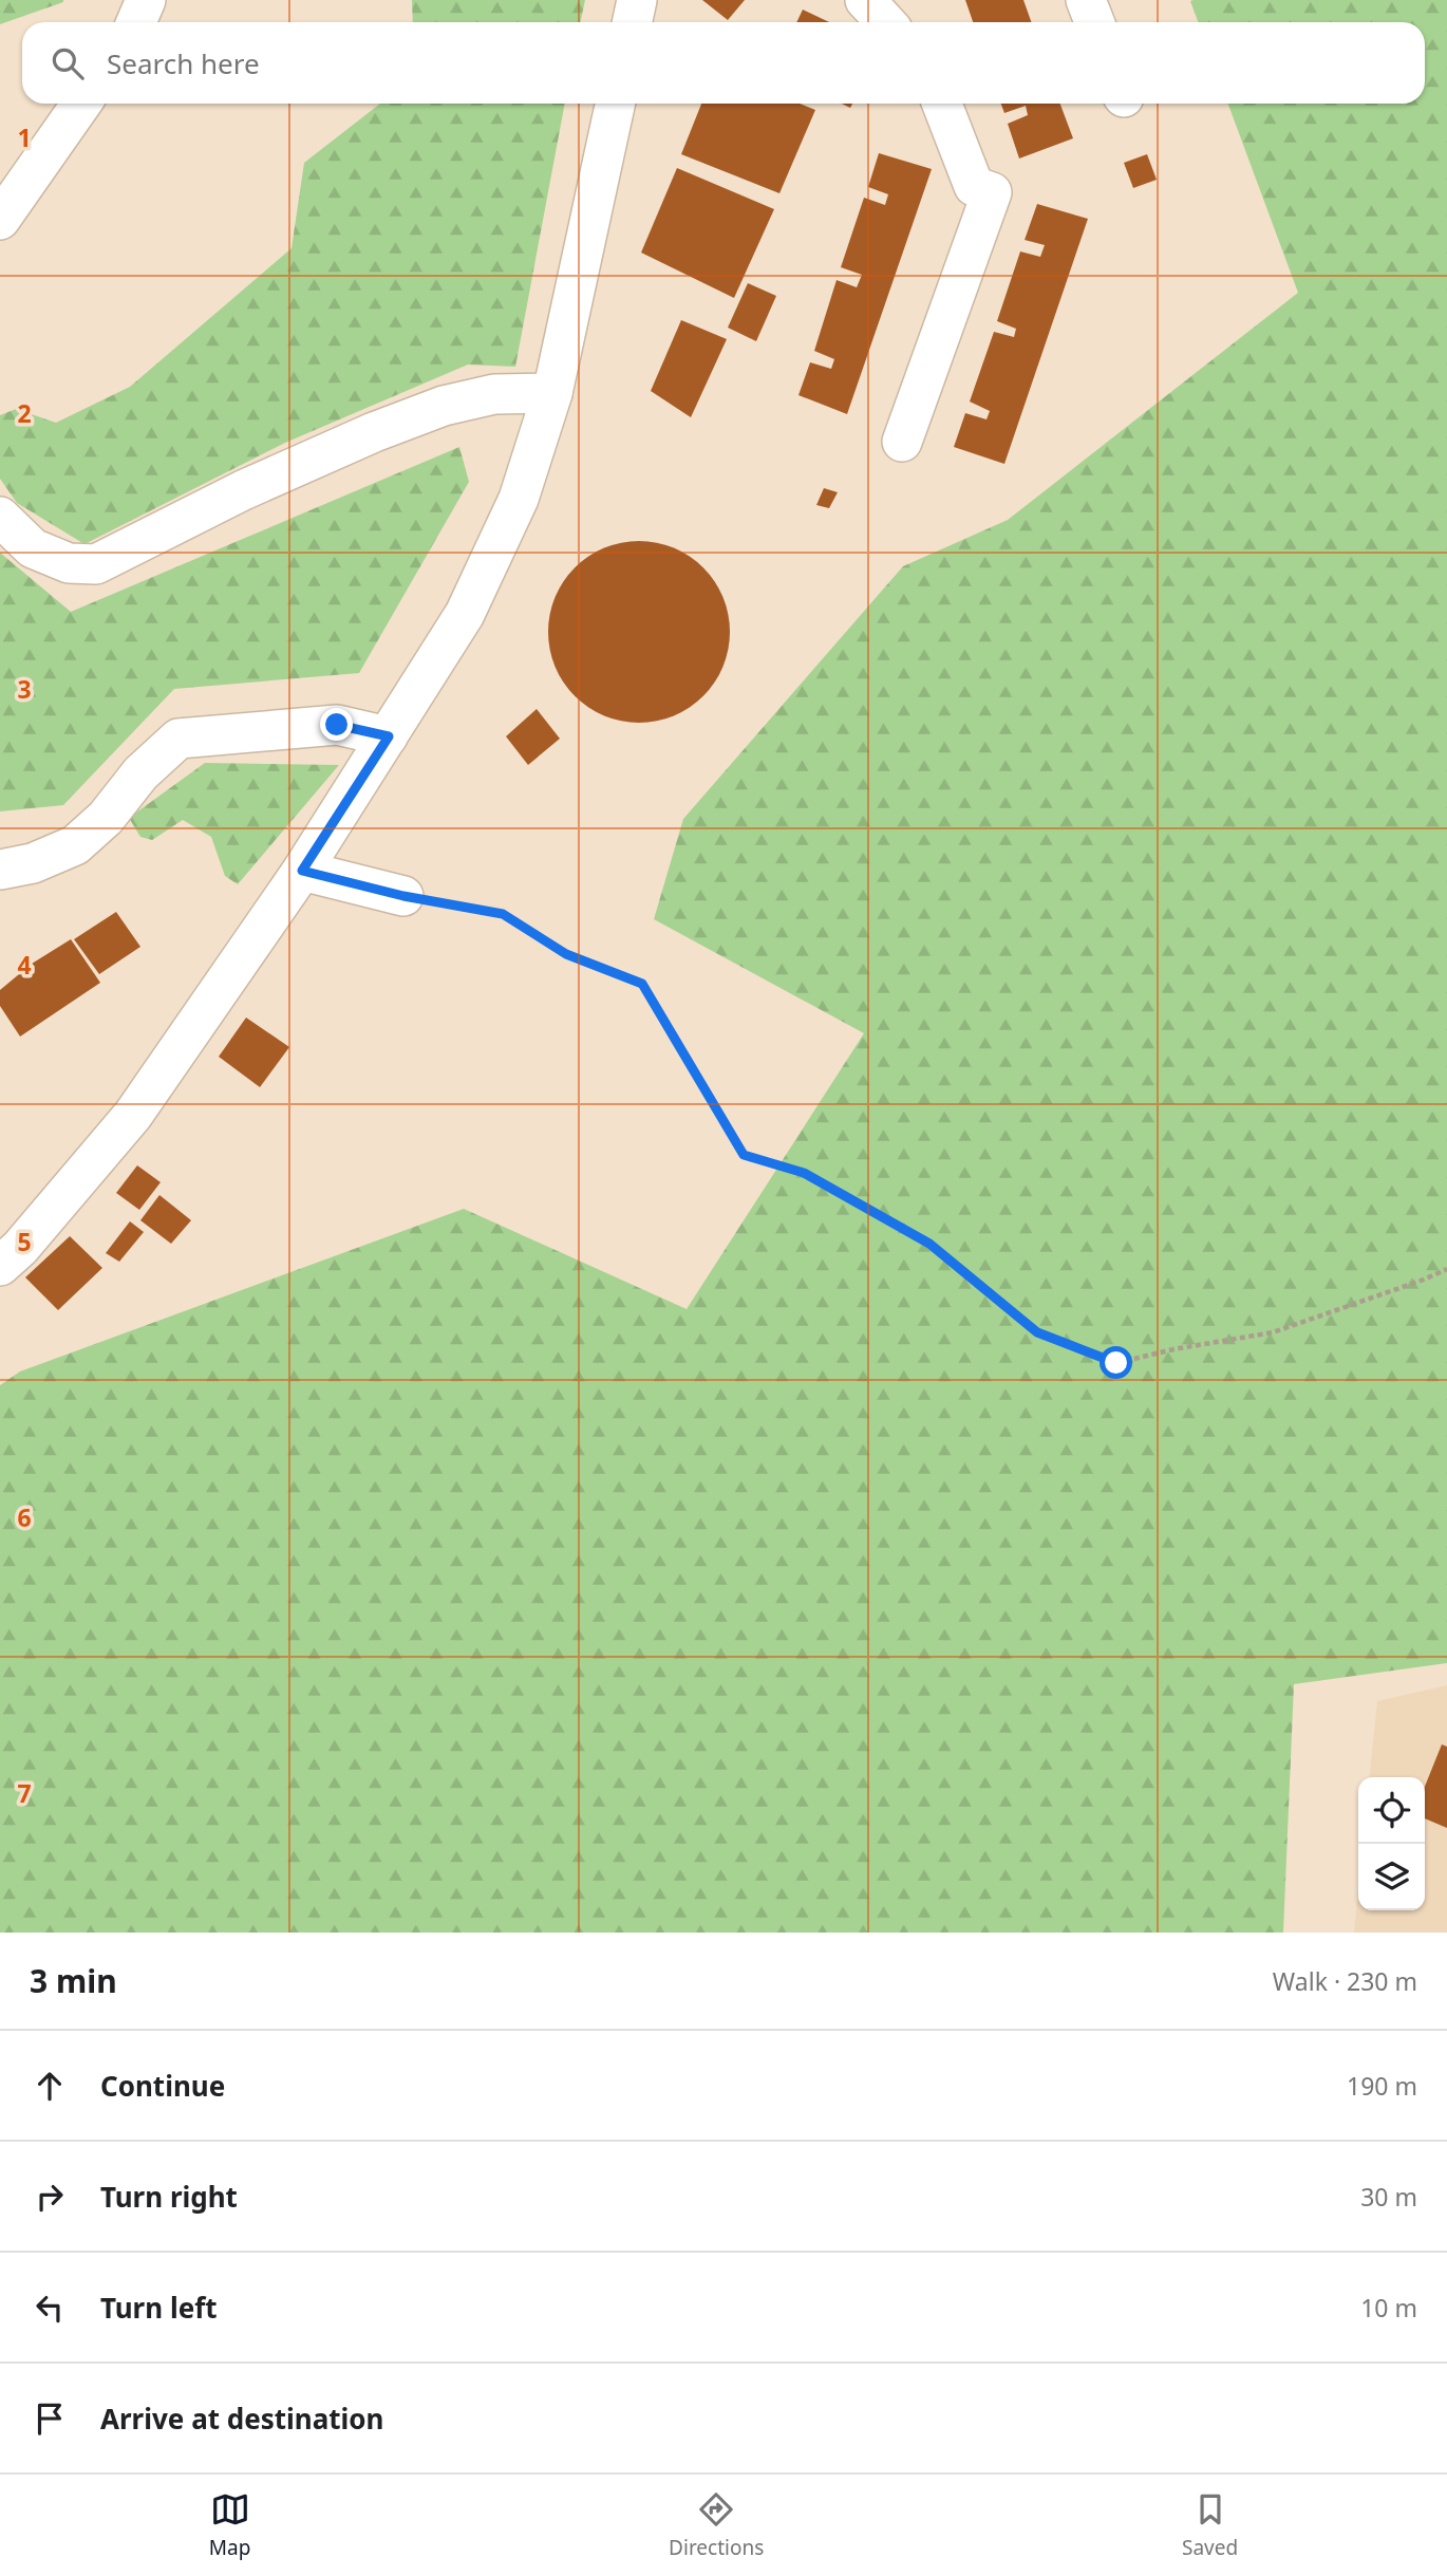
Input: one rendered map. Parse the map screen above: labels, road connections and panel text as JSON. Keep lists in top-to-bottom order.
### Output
{
  "page": {
    "search": "Search here",
    "heading": ["3 min", "Walk · 230 m"],
    "list": [
      ["Continue", "190 m"],
      ["Turn right", "30 m"],
      ["Turn left", "10 m"],
      "Arrive at destination"
    ],
    "nav": ["Map", "Directions", "Saved"]
  },
  "grid": {
    "rows": [
      "1",
      "2",
      "3",
      "4",
      "5",
      "6",
      "7"
    ]
  }
}
